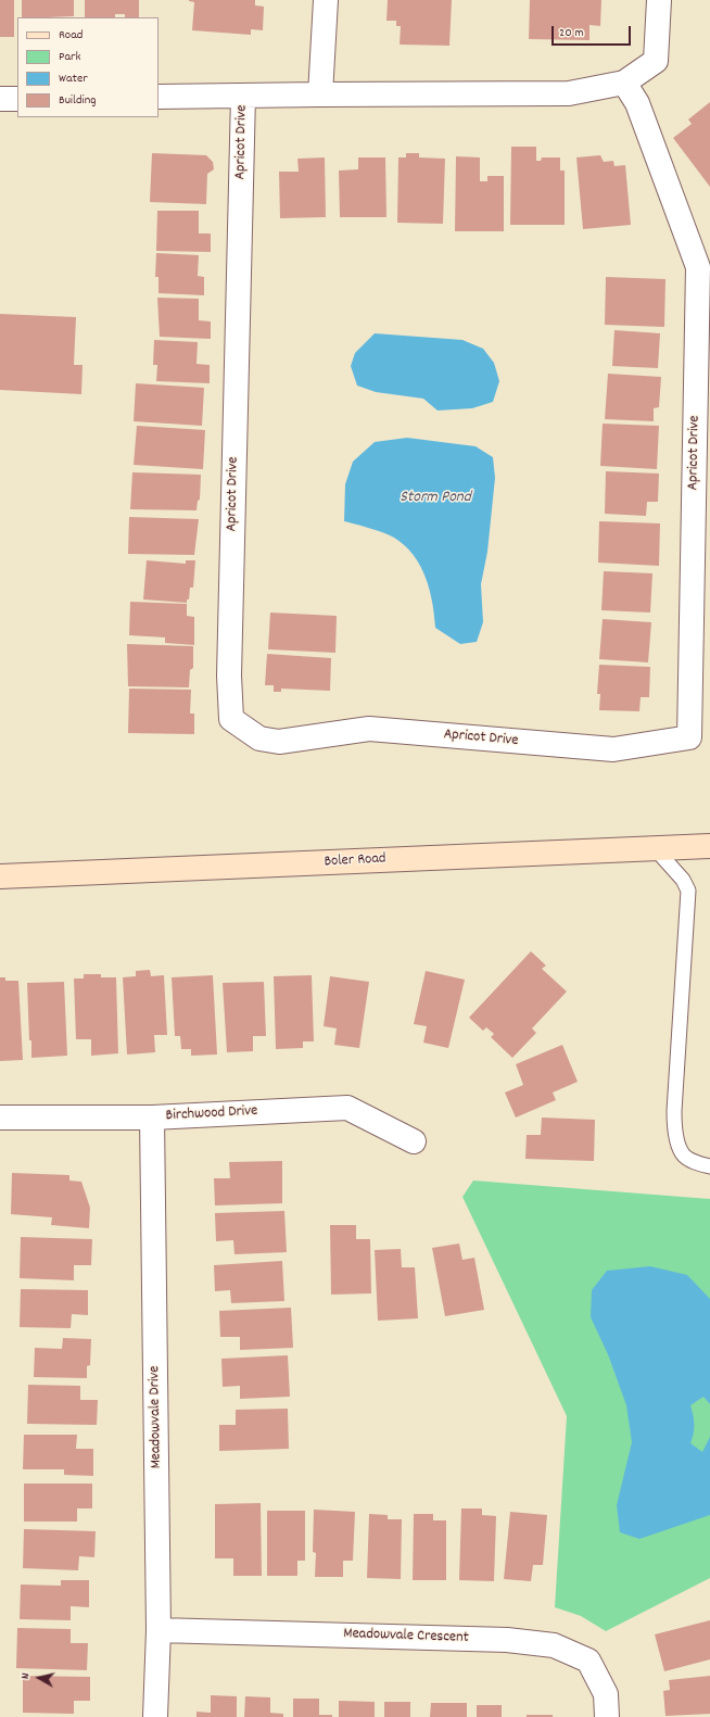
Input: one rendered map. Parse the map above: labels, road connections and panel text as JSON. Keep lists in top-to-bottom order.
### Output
{
  "streets": {
    "street": [
      "Apricot Drive",
      "Boler Road",
      "Birchwood Drive",
      "Meadowvale Drive",
      "Meadowvale Crescent"
    ]
  },
  "crossings": [
    ["Birchwood Drive", "Meadowvale Drive"],
    ["Meadowvale Drive", "Meadowvale Crescent"]
  ],
  "water": ["Storm Pond"],
  "legend": [
    "Road",
    "Park",
    "Water",
    "Building"
  ],
  "scale_bar": "20 m",
  "north": "left"
}
